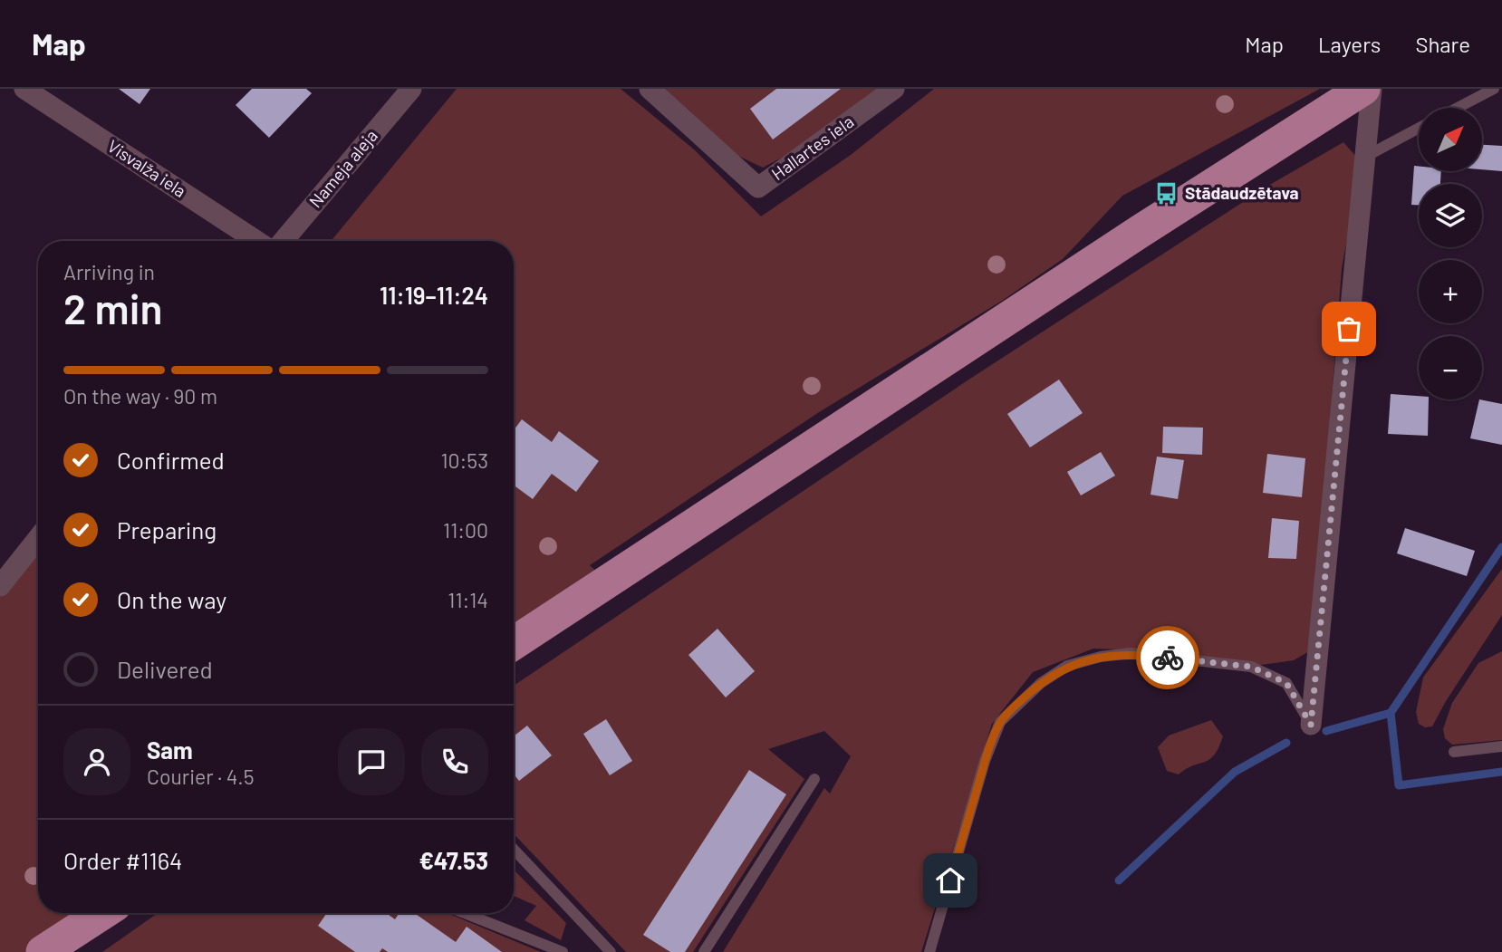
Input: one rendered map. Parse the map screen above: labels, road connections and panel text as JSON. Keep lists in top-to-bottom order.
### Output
{
  "streets": {
    "street": ["Hallartes iela", "Visvalža iela", "Nameja aleja"]
  },
  "places": {
    "bus stop": ["Stādaudzētava"]
  },
  "north": "top right",
  "page": {
    "header": "Map",
    "nav": ["Map", "Layers", "Share"],
    "map_buttons": ["+", "−"],
    "heading": ["2 min", "Arriving in", "11:19–11:24"],
    "panel": [
      "Sam",
      "Courier · 4.5",
      "Order #1164",
      "€47.53"
    ],
    "bar": "On the way · 90 m",
    "list": [
      ["Confirmed", "10:53"],
      ["Preparing", "11:00"],
      ["On the way", "11:14"],
      "Delivered"
    ]
  }
}
